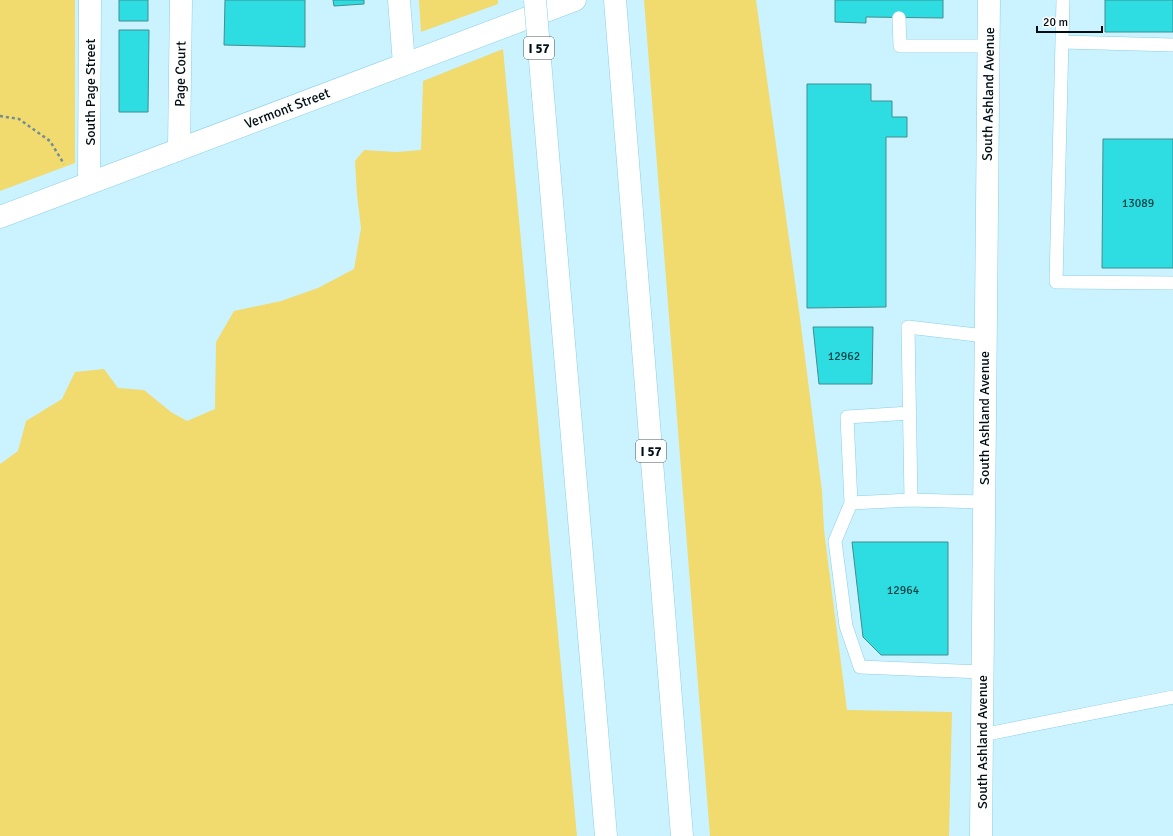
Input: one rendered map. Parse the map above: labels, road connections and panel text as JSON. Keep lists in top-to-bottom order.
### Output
{
  "streets": {
    "main road": [
      "I 57",
      "Page Court",
      "South Page Street",
      "South Ashland Avenue",
      "Vermont Street"
    ]
  },
  "crossings": [
    ["Page Court", "Vermont Street"],
    ["South Page Street", "Vermont Street"]
  ],
  "house_numbers": ["13089", "12962", "12964"],
  "scale_bar": "20 m"
}
